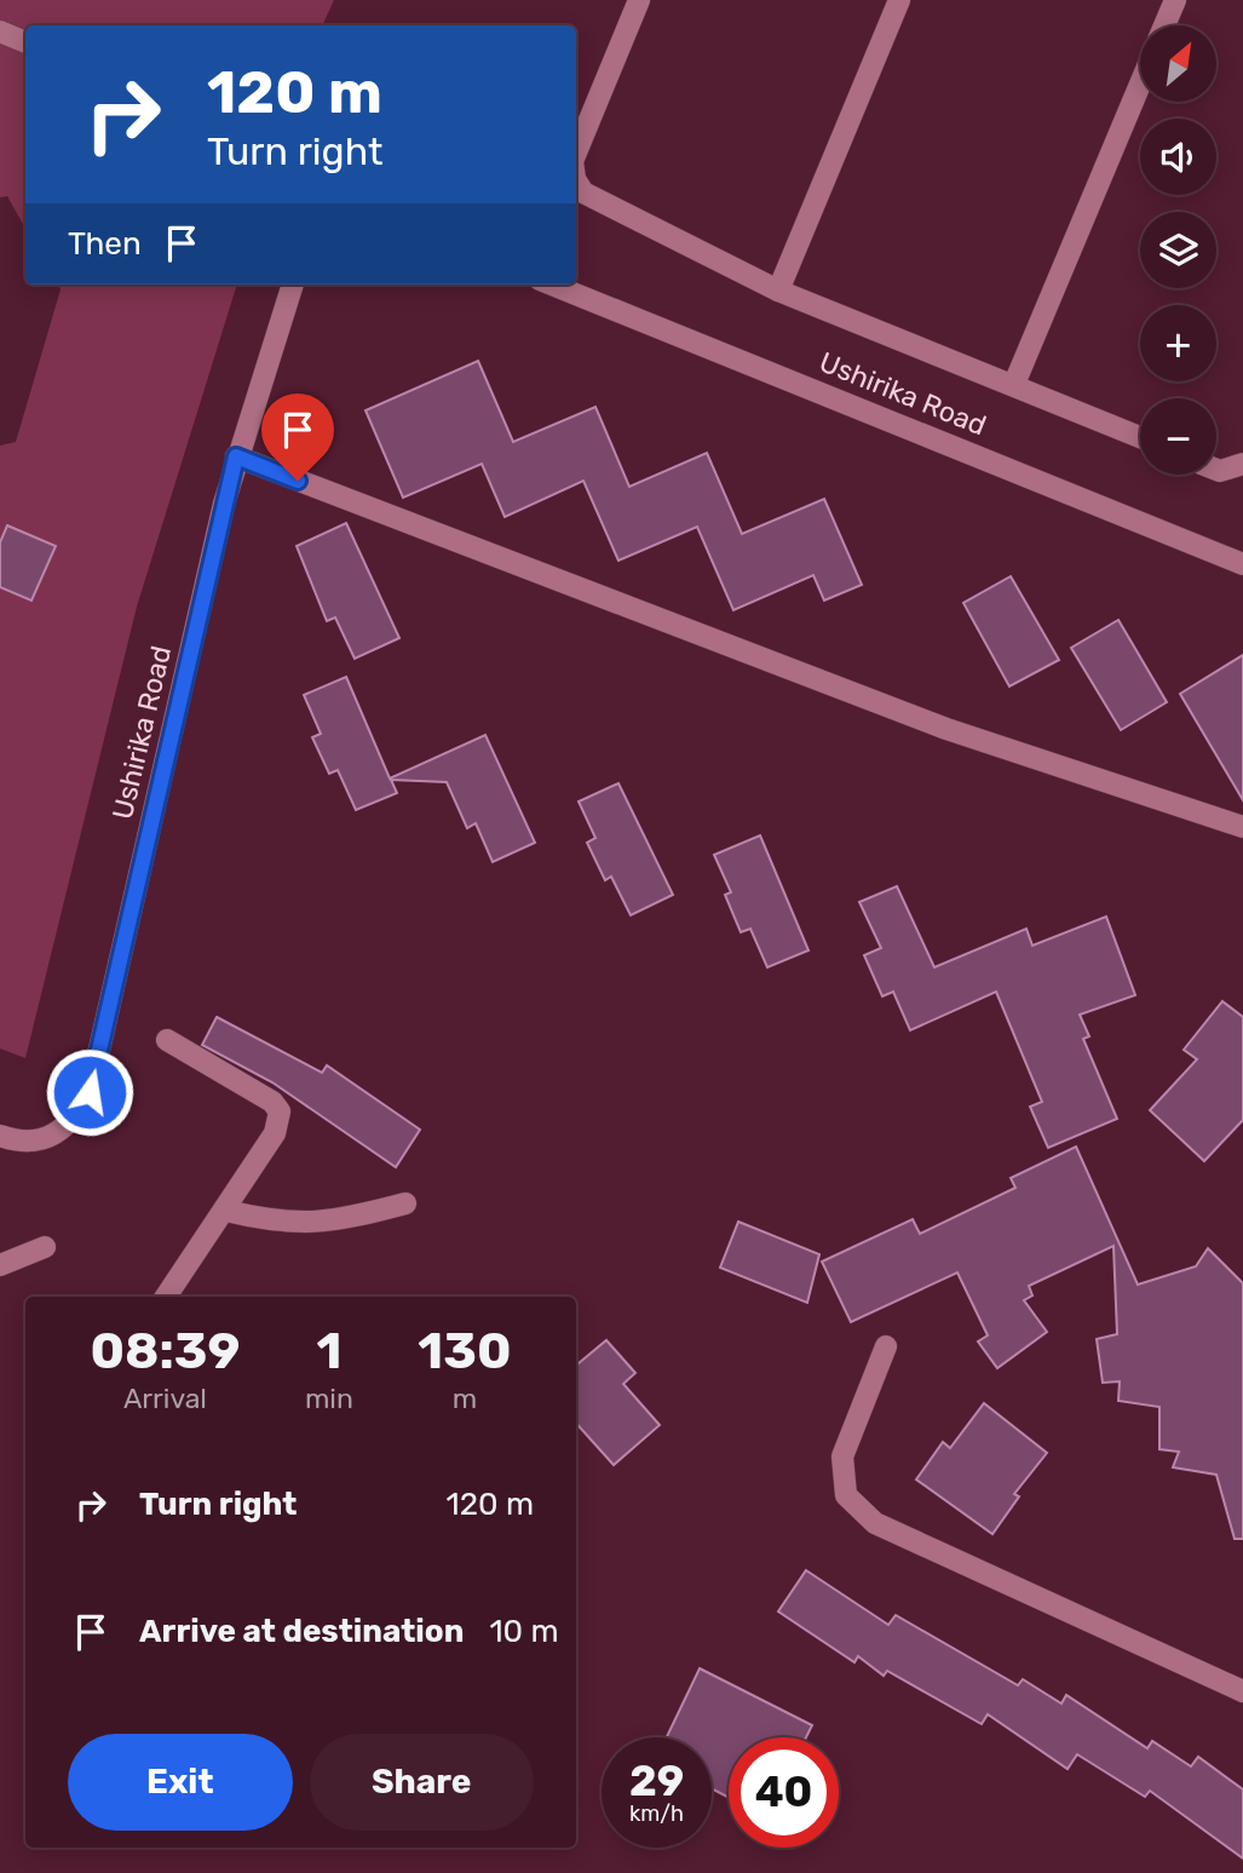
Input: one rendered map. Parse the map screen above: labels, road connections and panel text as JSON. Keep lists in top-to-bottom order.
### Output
{
  "streets": {
    "street": ["Ushirika Road"]
  },
  "north": "top right",
  "page": {
    "map_buttons": ["+", "−"],
    "turn": ["120 m", "Turn right"],
    "then": "Then",
    "eta": [
      "08:39",
      "Arrival",
      "1",
      "min",
      "130",
      "m"
    ],
    "list": [
      {
        "name": "Turn right",
        "value": "120 m"
      },
      {
        "name": "Arrive at destination",
        "value": "10 m"
      }
    ],
    "buttons": ["Exit", "Share"],
    "speed": "29 km/h",
    "limit": "40"
  }
}
